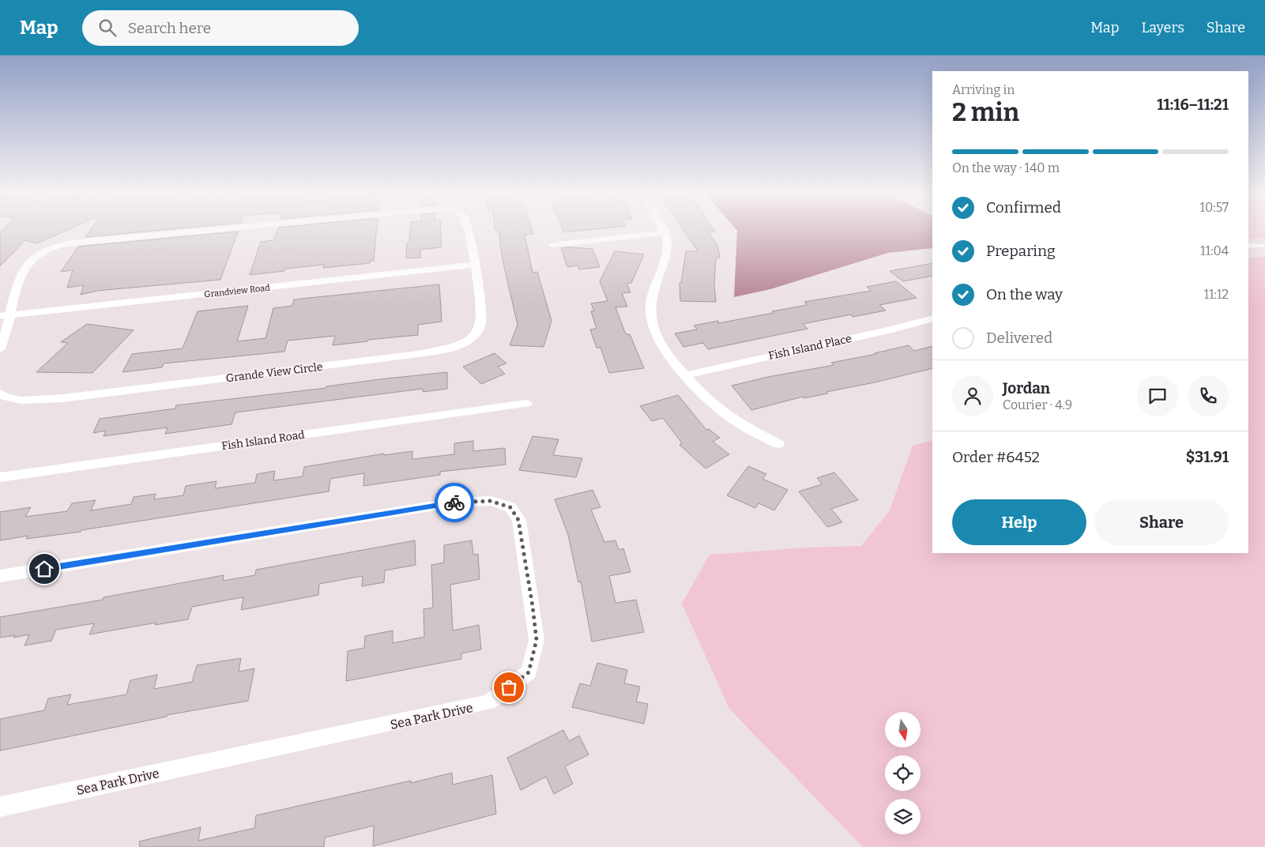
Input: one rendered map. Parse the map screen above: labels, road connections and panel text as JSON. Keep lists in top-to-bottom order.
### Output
{
  "streets": {
    "street": [
      "Grandview Road",
      "Fish Island Place",
      "Grande View Circle",
      "Fish Island Road",
      "Sea Park Drive"
    ]
  },
  "crossings": [
    ["Grandview Road", "Grande View Circle"]
  ],
  "north": "bottom",
  "page": {
    "header": "Map",
    "search": "Search here",
    "nav": ["Map", "Layers", "Share"],
    "heading": ["2 min", "Arriving in", "11:16–11:21"],
    "panel": [
      "Jordan",
      "Courier · 4.9",
      "Order #6452",
      "$31.91"
    ],
    "bar": "On the way · 140 m",
    "list": [
      ["Confirmed", "10:57"],
      ["Preparing", "11:04"],
      ["On the way", "11:12"],
      "Delivered"
    ],
    "buttons": ["Help", "Share"]
  }
}
